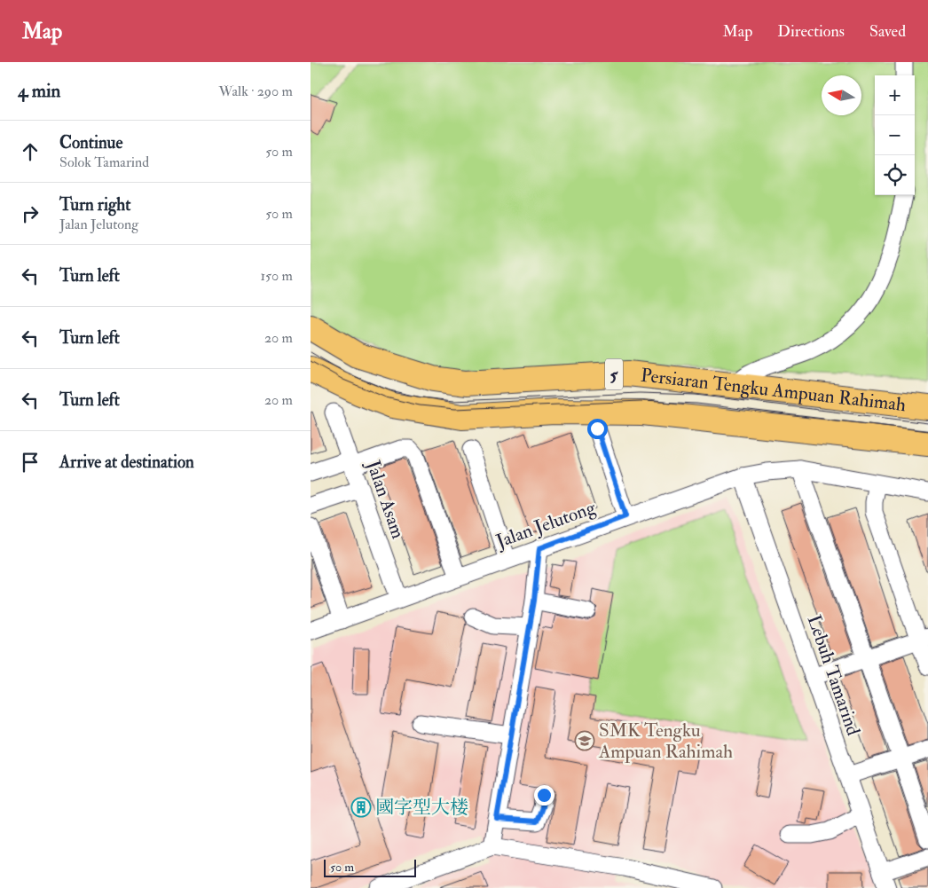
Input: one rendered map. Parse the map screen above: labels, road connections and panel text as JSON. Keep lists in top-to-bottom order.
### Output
{
  "streets": {
    "highway": ["5", "Persiaran Tengku Ampuan Rahimah"],
    "street": ["Jalan Asam", "Jalan Jelutong", "Lebuh Tamarind"]
  },
  "crossings": [
    ["Jalan Asam", "Jalan Jelutong"],
    ["Jalan Jelutong", "Lebuh Tamarind"]
  ],
  "places": {
    "school or university": ["SMK Tengku Ampuan Rahimah"],
    "building": ["國字型大楼"]
  },
  "scale_bar": "50 m",
  "north": "left",
  "page": {
    "header": "Map",
    "nav": ["Map", "Directions", "Saved"],
    "heading": ["4 min", "Walk · 290 m"],
    "map_buttons": ["+", "−"],
    "list": [
      ["Continue", "Solok Tamarind", "50 m"],
      ["Turn right", "Jalan Jelutong", "50 m"],
      ["Turn left", "150 m"],
      ["Turn left", "20 m"],
      ["Turn left", "20 m"],
      "Arrive at destination"
    ],
    "scale": "50 m"
  }
}
